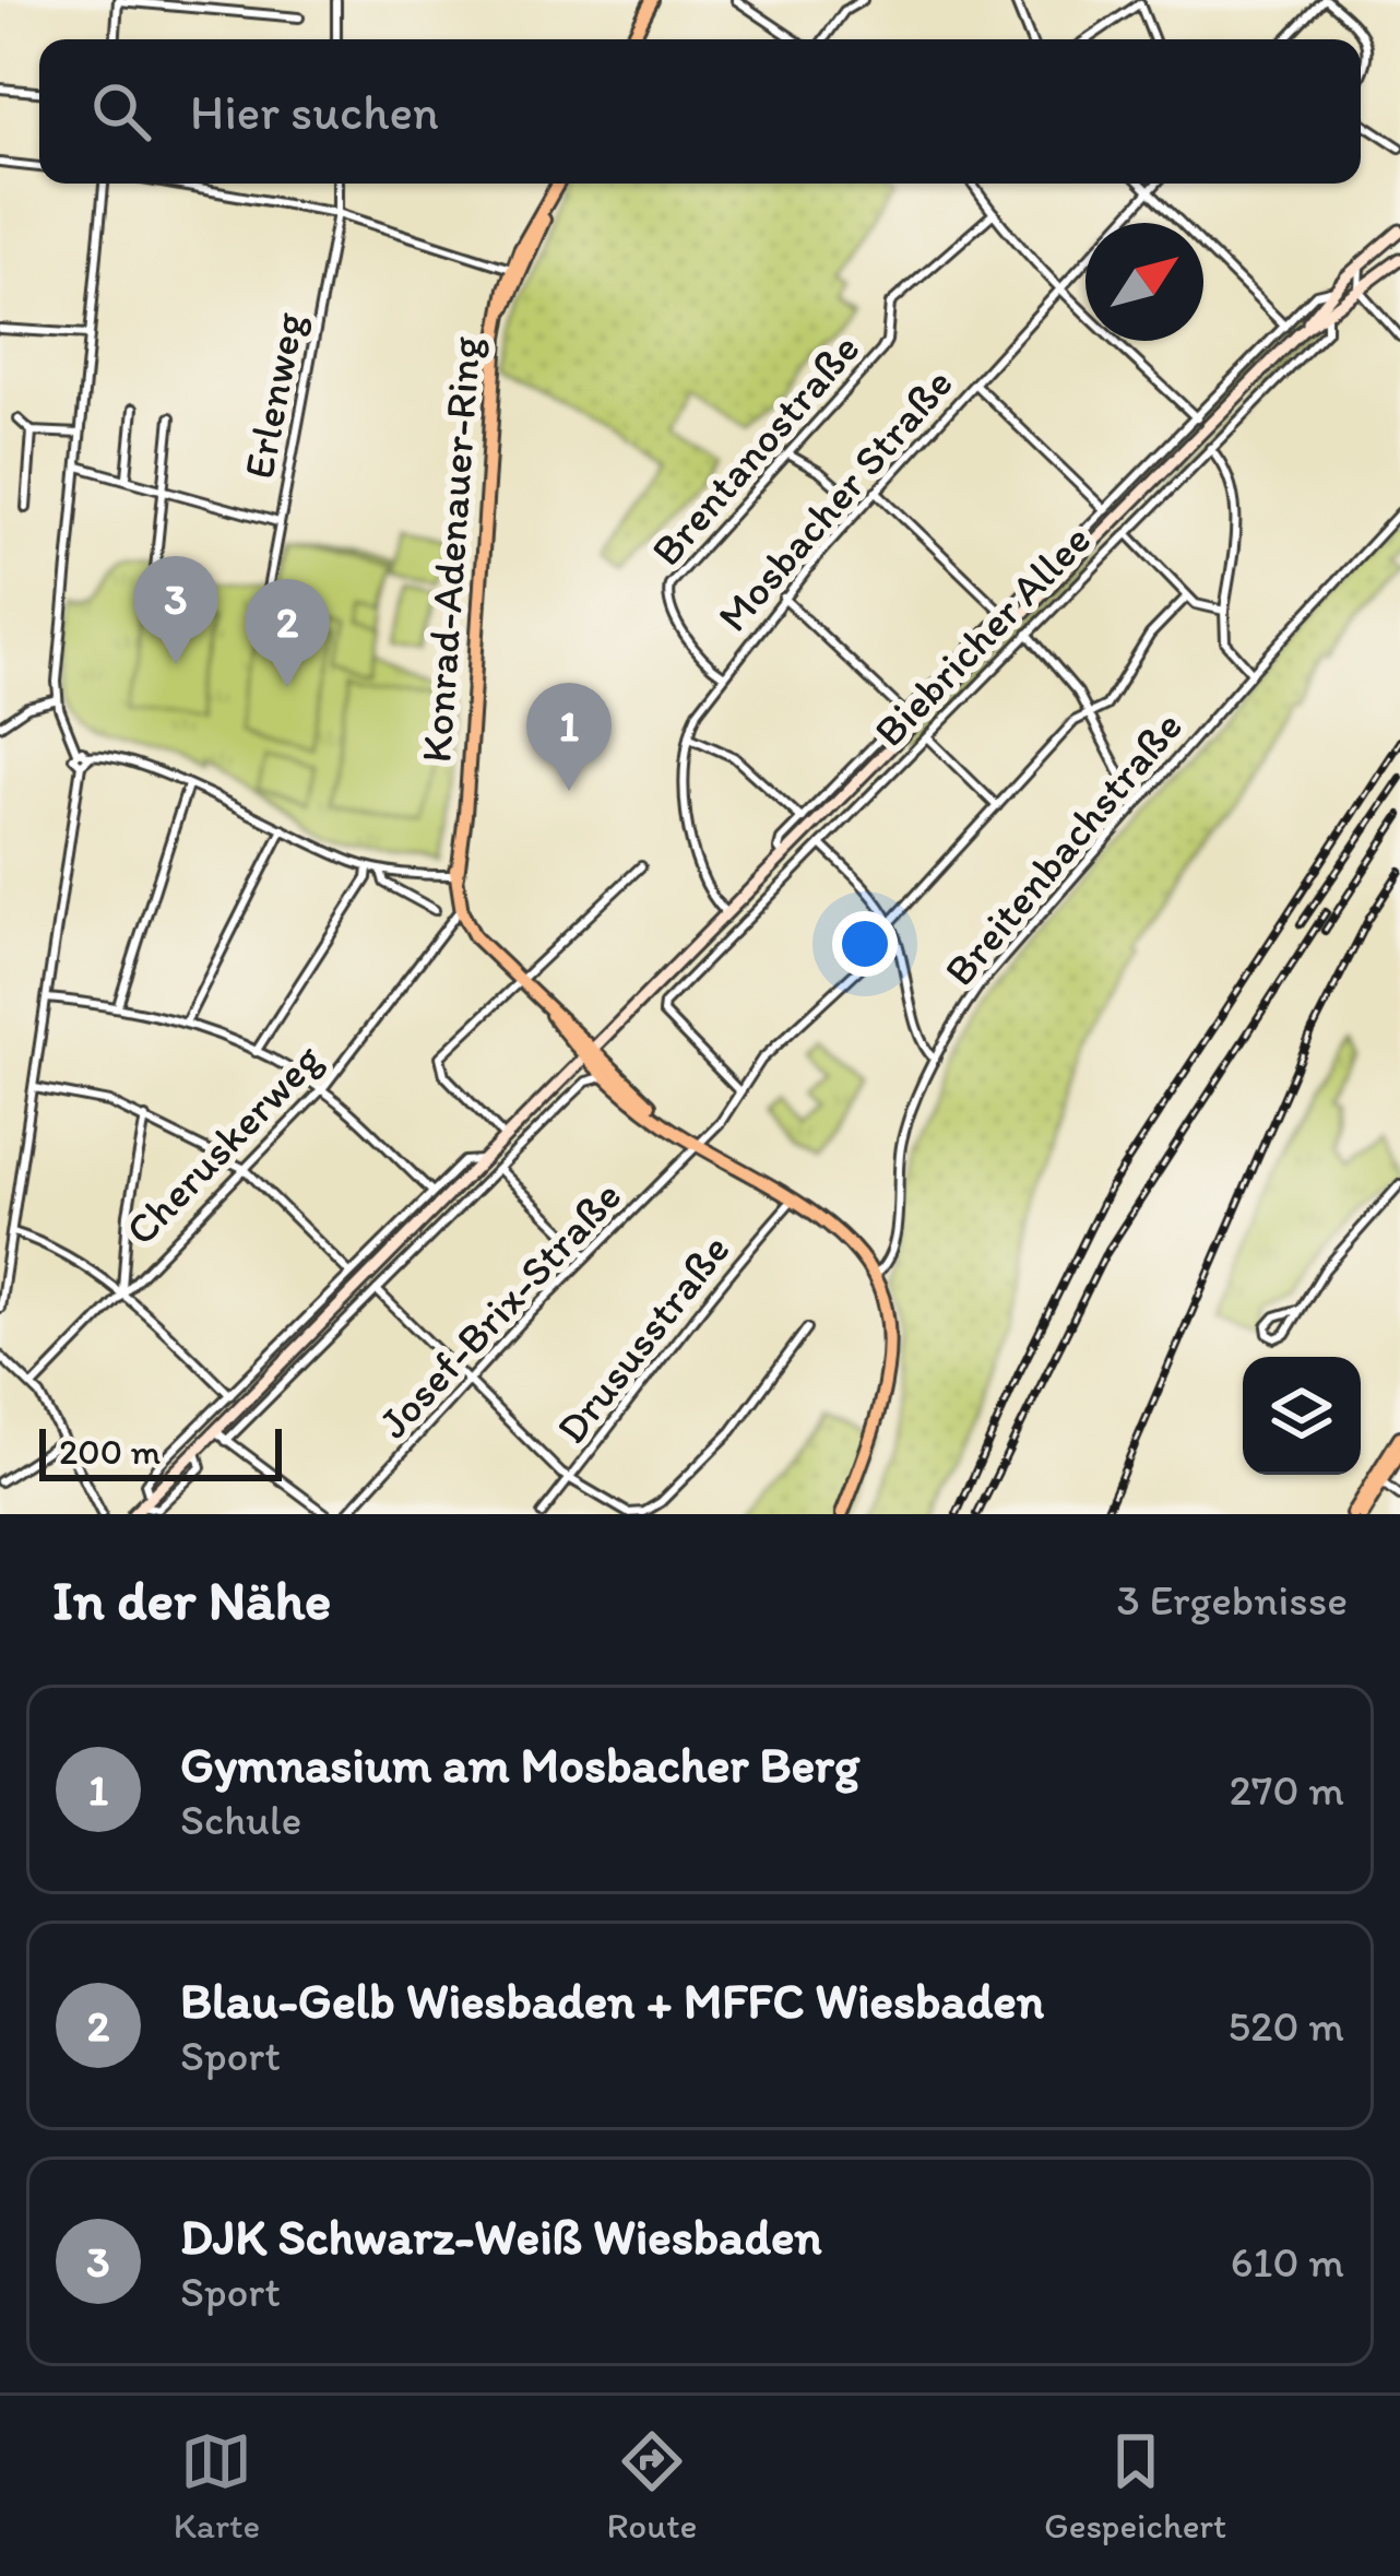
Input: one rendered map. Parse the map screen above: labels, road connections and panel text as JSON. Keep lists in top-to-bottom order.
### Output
{
  "streets": {
    "main road": ["Konrad-Adenauer-Ring", "Biebricher Allee"],
    "street": [
      "Erlenweg",
      "Brentanostraße",
      "Mosbacher Straße",
      "Breitenbachstraße",
      "Cheruskerweg",
      "Josef-Brix-Straße",
      "Drususstraße"
    ]
  },
  "crossings": [
    ["Brentanostraße", "Mosbacher Straße"],
    ["Mosbacher Straße", "Biebricher Allee"],
    ["Konrad-Adenauer-Ring", "Biebricher Allee"],
    ["Konrad-Adenauer-Ring", "Cheruskerweg"],
    ["Biebricher Allee", "Josef-Brix-Straße"]
  ],
  "scale_bar": "200 m",
  "north": "top right",
  "page": {
    "search": "Hier suchen",
    "pins": ["3", "2", "1"],
    "scale": "200 m",
    "heading": ["In der Nähe", "3 Ergebnisse"],
    "list": [
      {
        "mark": "1",
        "name": "Gymnasium am Mosbacher Berg",
        "note": "Schule",
        "value": "270 m"
      },
      {
        "mark": "2",
        "name": "Blau-Gelb Wiesbaden + MFFC Wiesbaden",
        "note": "Sport",
        "value": "520 m"
      },
      {
        "mark": "3",
        "name": "DJK Schwarz-Weiß Wiesbaden",
        "note": "Sport",
        "value": "610 m"
      }
    ],
    "nav": ["Karte", "Route", "Gespeichert"]
  }
}
